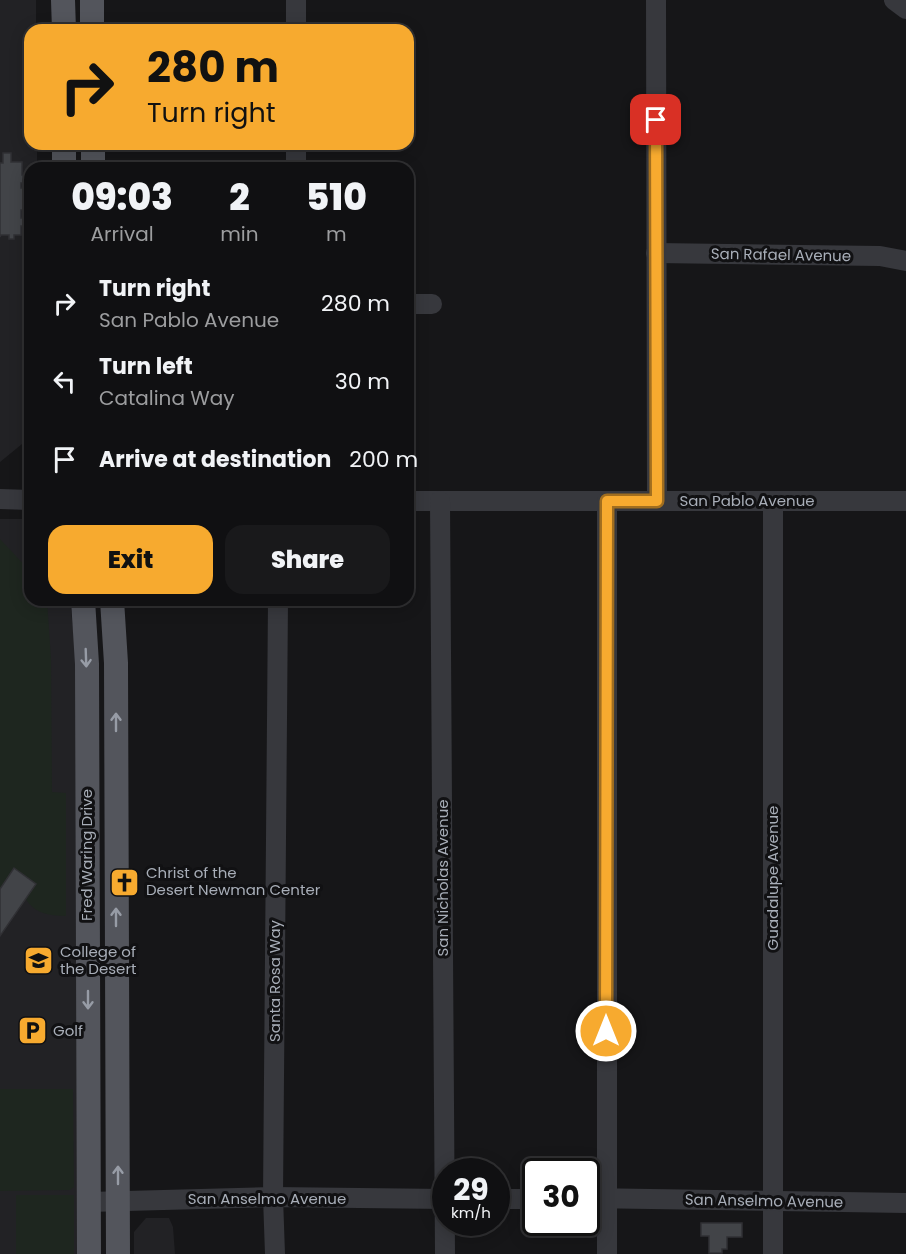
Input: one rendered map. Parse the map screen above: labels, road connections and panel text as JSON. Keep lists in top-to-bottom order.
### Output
{
  "streets": {
    "main road": ["Fred Waring Drive"],
    "street": [
      "San Rafael Avenue",
      "San Pablo Avenue",
      "San Nicholas Avenue",
      "Guadalupe Avenue",
      "Santa Rosa Way",
      "San Anselmo Avenue"
    ]
  },
  "crossings": [
    ["San Pablo Avenue", "San Nicholas Avenue"],
    ["San Pablo Avenue", "Guadalupe Avenue"],
    ["Fred Waring Drive", "San Anselmo Avenue"],
    ["Guadalupe Avenue", "San Anselmo Avenue"],
    ["Santa Rosa Way", "San Anselmo Avenue"]
  ],
  "places": {
    "church": ["Christ of the Desert Newman Center"],
    "school or university": ["College of the Desert"],
    "parking": ["Golf"]
  },
  "page": {
    "turn": ["280 m", "Turn right"],
    "eta": [
      "09:03",
      "Arrival",
      "2",
      "min",
      "510",
      "m"
    ],
    "list": [
      {
        "name": "Turn right",
        "note": "San Pablo Avenue",
        "value": "280 m"
      },
      {
        "name": "Turn left",
        "note": "Catalina Way",
        "value": "30 m"
      },
      {
        "name": "Arrive at destination",
        "value": "200 m"
      }
    ],
    "buttons": ["Exit", "Share"],
    "speed": "29 km/h",
    "limit": "30"
  }
}
